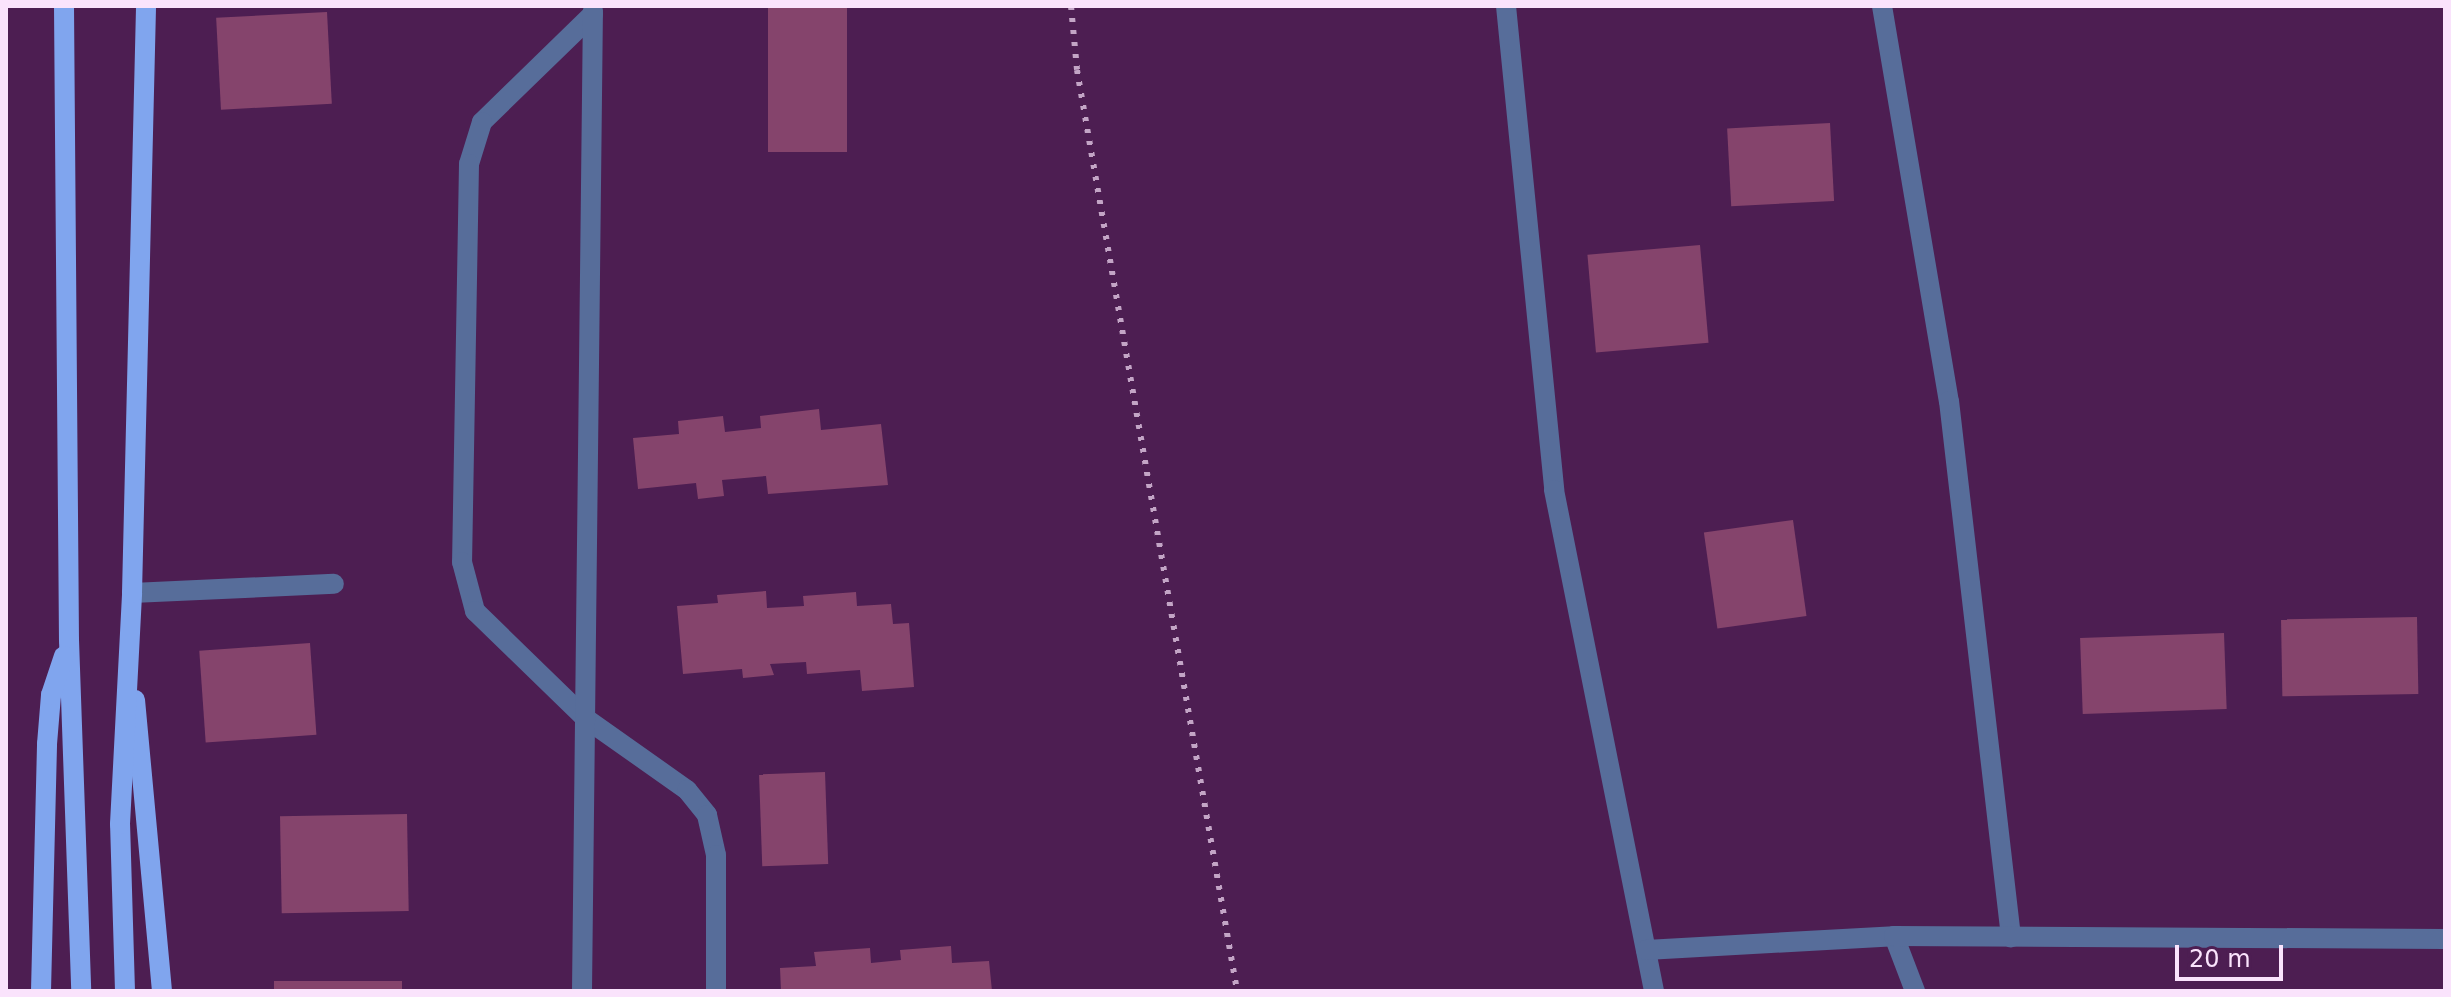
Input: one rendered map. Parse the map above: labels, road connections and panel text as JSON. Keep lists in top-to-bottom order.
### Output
{
  "scale_bar": "20 m"
}
